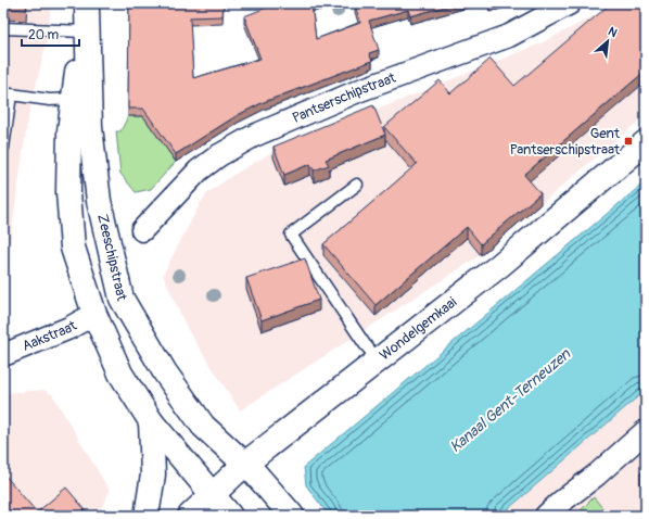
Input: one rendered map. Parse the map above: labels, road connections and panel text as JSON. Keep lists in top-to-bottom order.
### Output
{
  "streets": {
    "main road": ["Zeeschipstraat", "Wondelgemkaai"],
    "street": ["Pantserschipstraat", "Aakstraat"]
  },
  "crossings": [
    ["Zeeschipstraat", "Wondelgemkaai"],
    ["Zeeschipstraat", "Aakstraat"]
  ],
  "water": ["Kanaal Gent-Terneuzen"],
  "places": {
    "transit": ["Gent Pantserschipstraat"]
  },
  "scale_bar": "20 m",
  "north": "top right"
}
